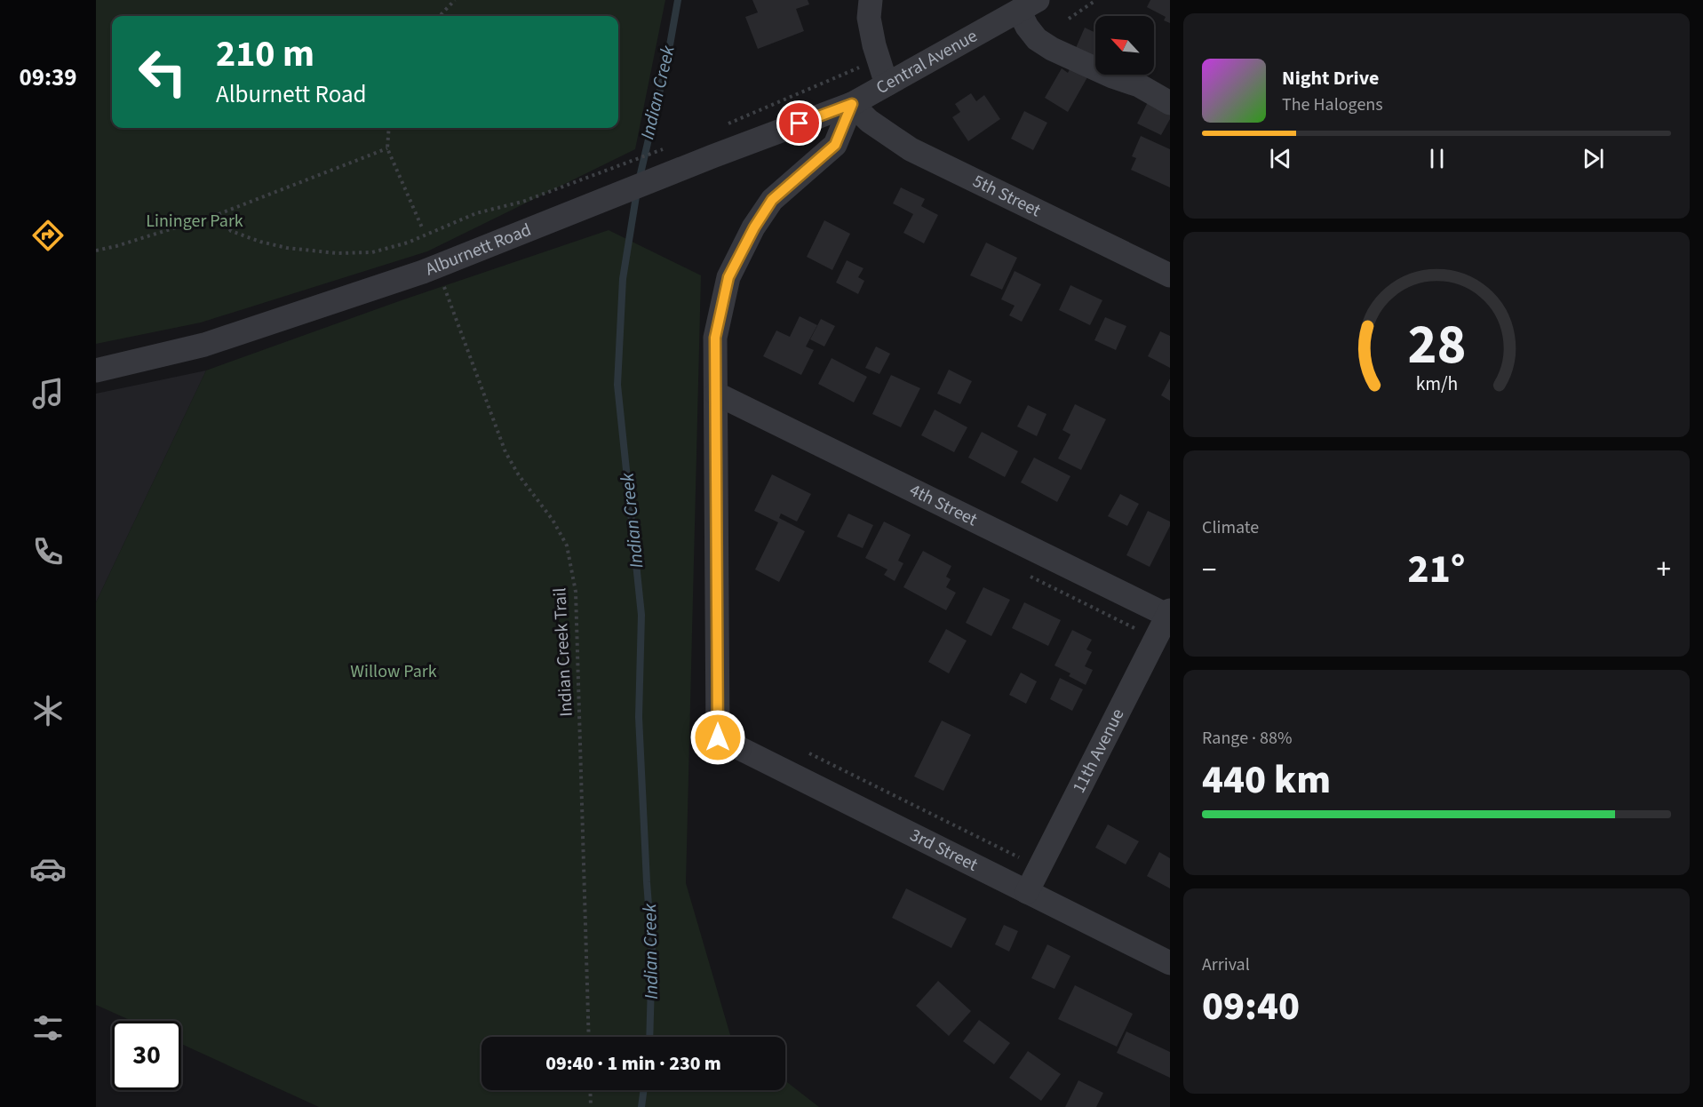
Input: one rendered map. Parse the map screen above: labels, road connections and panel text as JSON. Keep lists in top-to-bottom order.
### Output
{
  "streets": {
    "street": [
      "Central Avenue",
      "5th Street",
      "Alburnett Road",
      "4th Street",
      "11th Avenue",
      "3rd Street"
    ],
    "path": ["Indian Creek Trail"]
  },
  "crossings": [
    ["Central Avenue", "5th Street"],
    ["Central Avenue", "Alburnett Road"],
    ["5th Street", "Alburnett Road"],
    ["4th Street", "11th Avenue"],
    ["4th Street", "3rd Street"],
    ["11th Avenue", "3rd Street"]
  ],
  "water": ["Indian Creek"],
  "parks": ["Lininger Park", "Willow Park"],
  "north": "top left",
  "page": {
    "tabs": "09:39",
    "turn": ["210 m", "Alburnett Road"],
    "song": ["Night Drive", "The Halogens"],
    "tile": [
      "Climate",
      ["Range · 88%", "440 km"],
      ["Arrival", "09:40"]
    ],
    "heat": ["−", "21°", "+"],
    "limit": "30",
    "trip": "09:40 · 1 min · 230 m",
    "gauge": ["28", "km/h"]
  }
}
